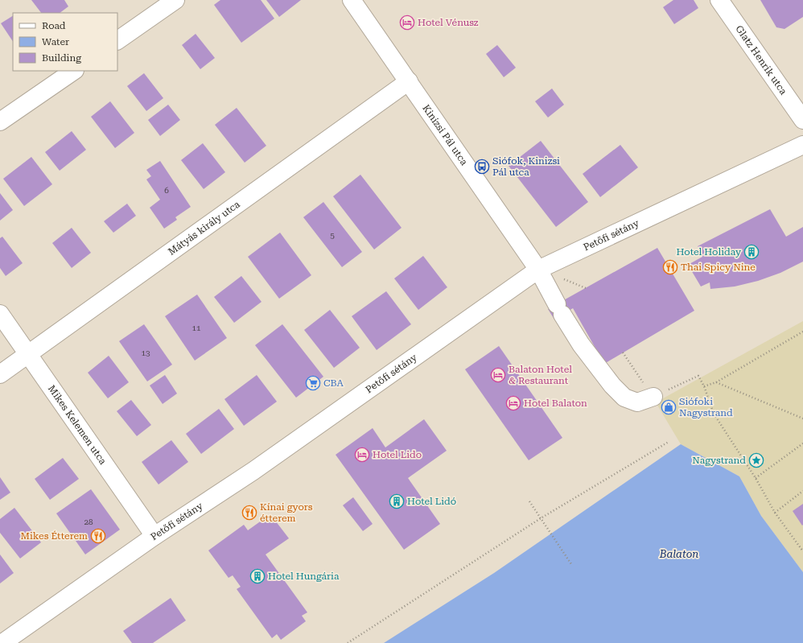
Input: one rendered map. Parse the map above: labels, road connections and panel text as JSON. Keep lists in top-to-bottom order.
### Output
{
  "streets": {
    "street": [
      "Glatz Henrik utca",
      "Kinizsi Pál utca",
      "Mátyás király utca",
      "Petőfi sétány",
      "Mikes Kelemen utca"
    ]
  },
  "crossings": [
    ["Kinizsi Pál utca", "Mátyás király utca"],
    ["Kinizsi Pál utca", "Petőfi sétány"],
    ["Mátyás király utca", "Mikes Kelemen utca"],
    ["Petőfi sétány", "Mikes Kelemen utca"]
  ],
  "water": ["Balaton"],
  "places": {
    "hotel": [
      "Hotel Vénusz",
      "Balaton Hotel & Restaurant",
      "Hotel Balaton",
      "Hotel Lido"
    ],
    "bus stop": ["Siófok, Kinizsi Pál utca"],
    "building": ["Hotel Holiday", "Hotel Lidó", "Hotel Hungária"],
    "restaurant": ["Thai Spicy Nine", "Kínai gyors étterem", "Mikes Étterem"],
    "supermarket": ["CBA"],
    "shop": ["Siófoki Nagystrand"],
    "place": ["Nagystrand"]
  },
  "house_numbers": [
    "6",
    "5",
    "11",
    "13",
    "28"
  ],
  "legend": ["Road", "Water", "Building"]
}
